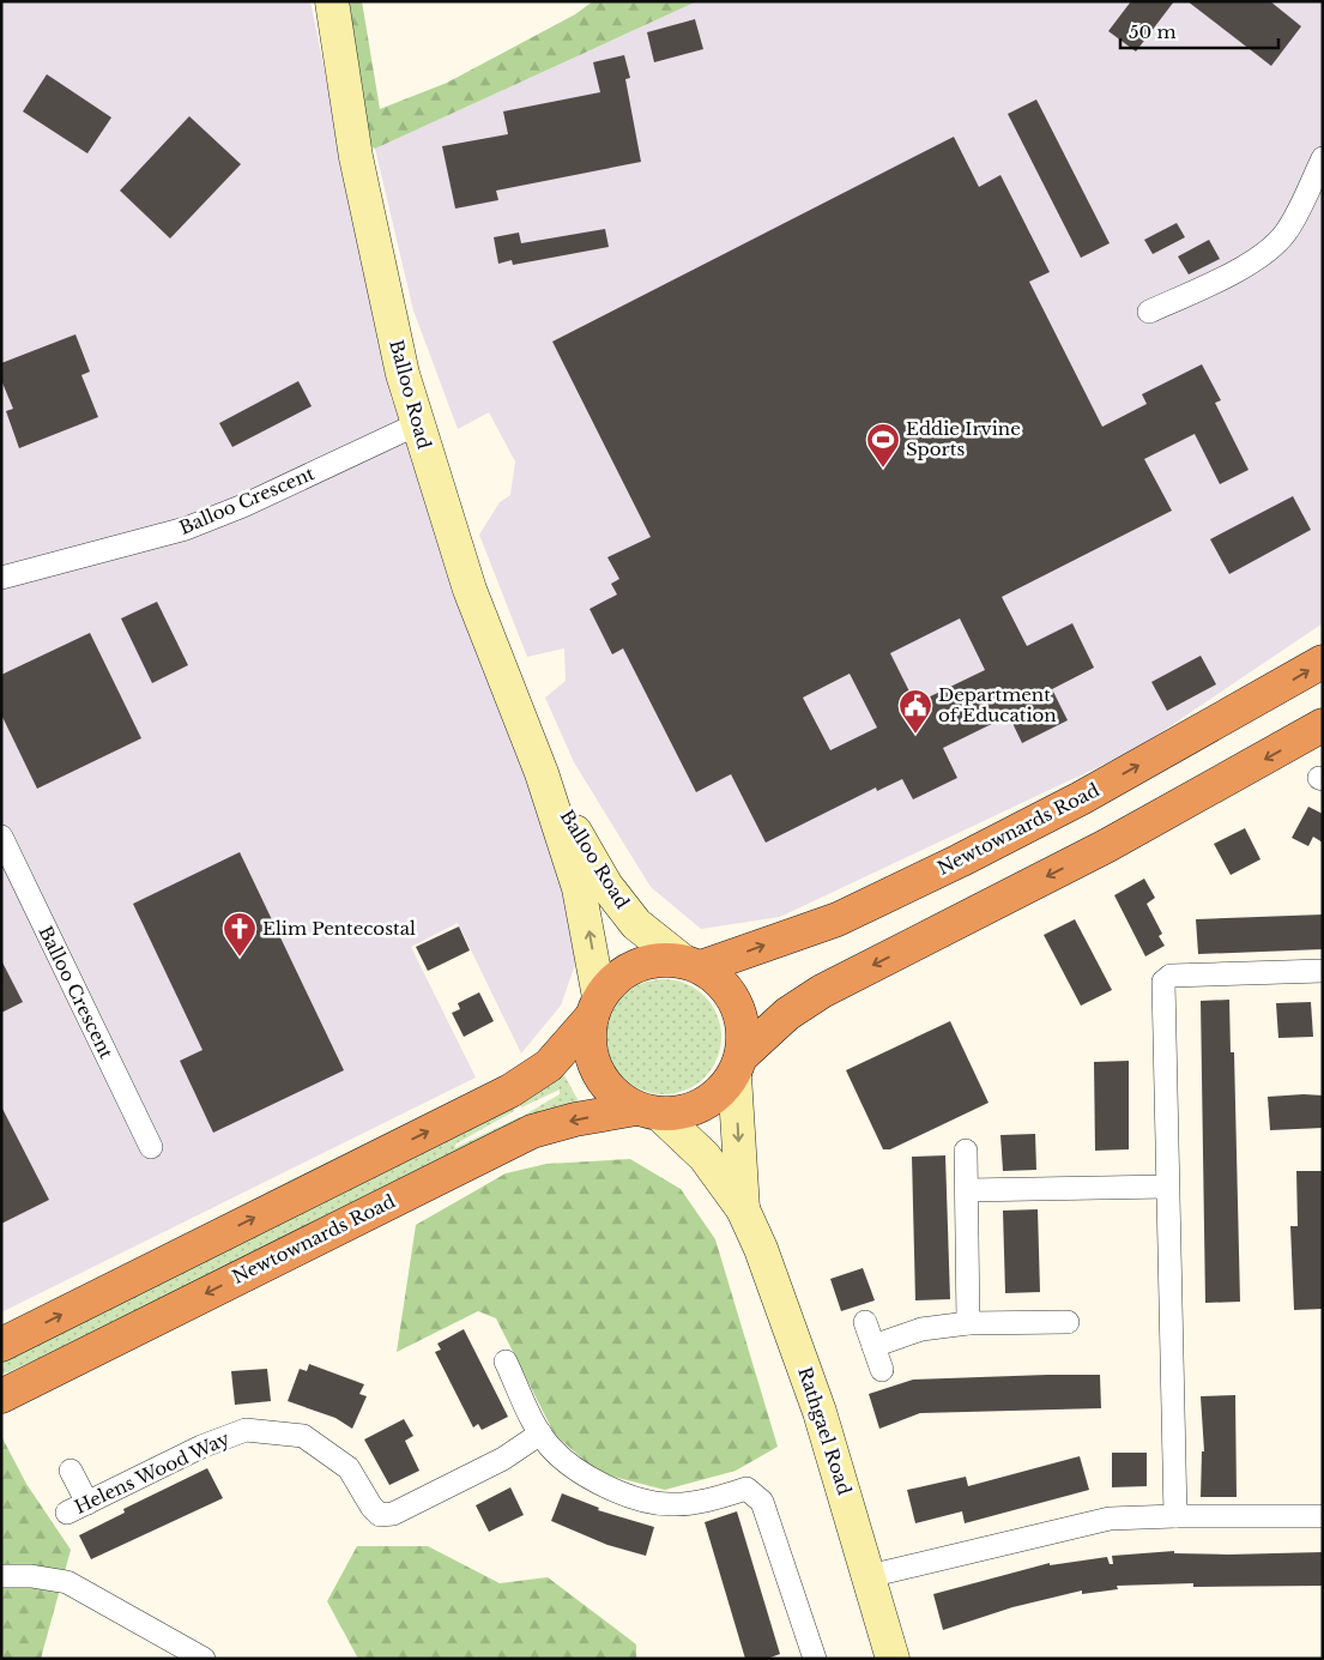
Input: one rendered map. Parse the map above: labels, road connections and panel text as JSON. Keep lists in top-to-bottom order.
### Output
{
  "streets": {
    "highway": ["Newtownards Road"],
    "street": [
      "Balloo Road",
      "Balloo Crescent",
      "Rathgael Road",
      "Helens Wood Way"
    ]
  },
  "crossings": [
    ["Balloo Road", "Balloo Crescent"],
    ["Balloo Road", "Newtownards Road"],
    ["Balloo Road", "Rathgael Road"],
    ["Newtownards Road", "Rathgael Road"]
  ],
  "places": {
    "sports": ["Eddie Irvine Sports"],
    "public building": ["Department of Education"],
    "church": ["Elim Pentecostal"]
  },
  "scale_bar": "50 m"
}
